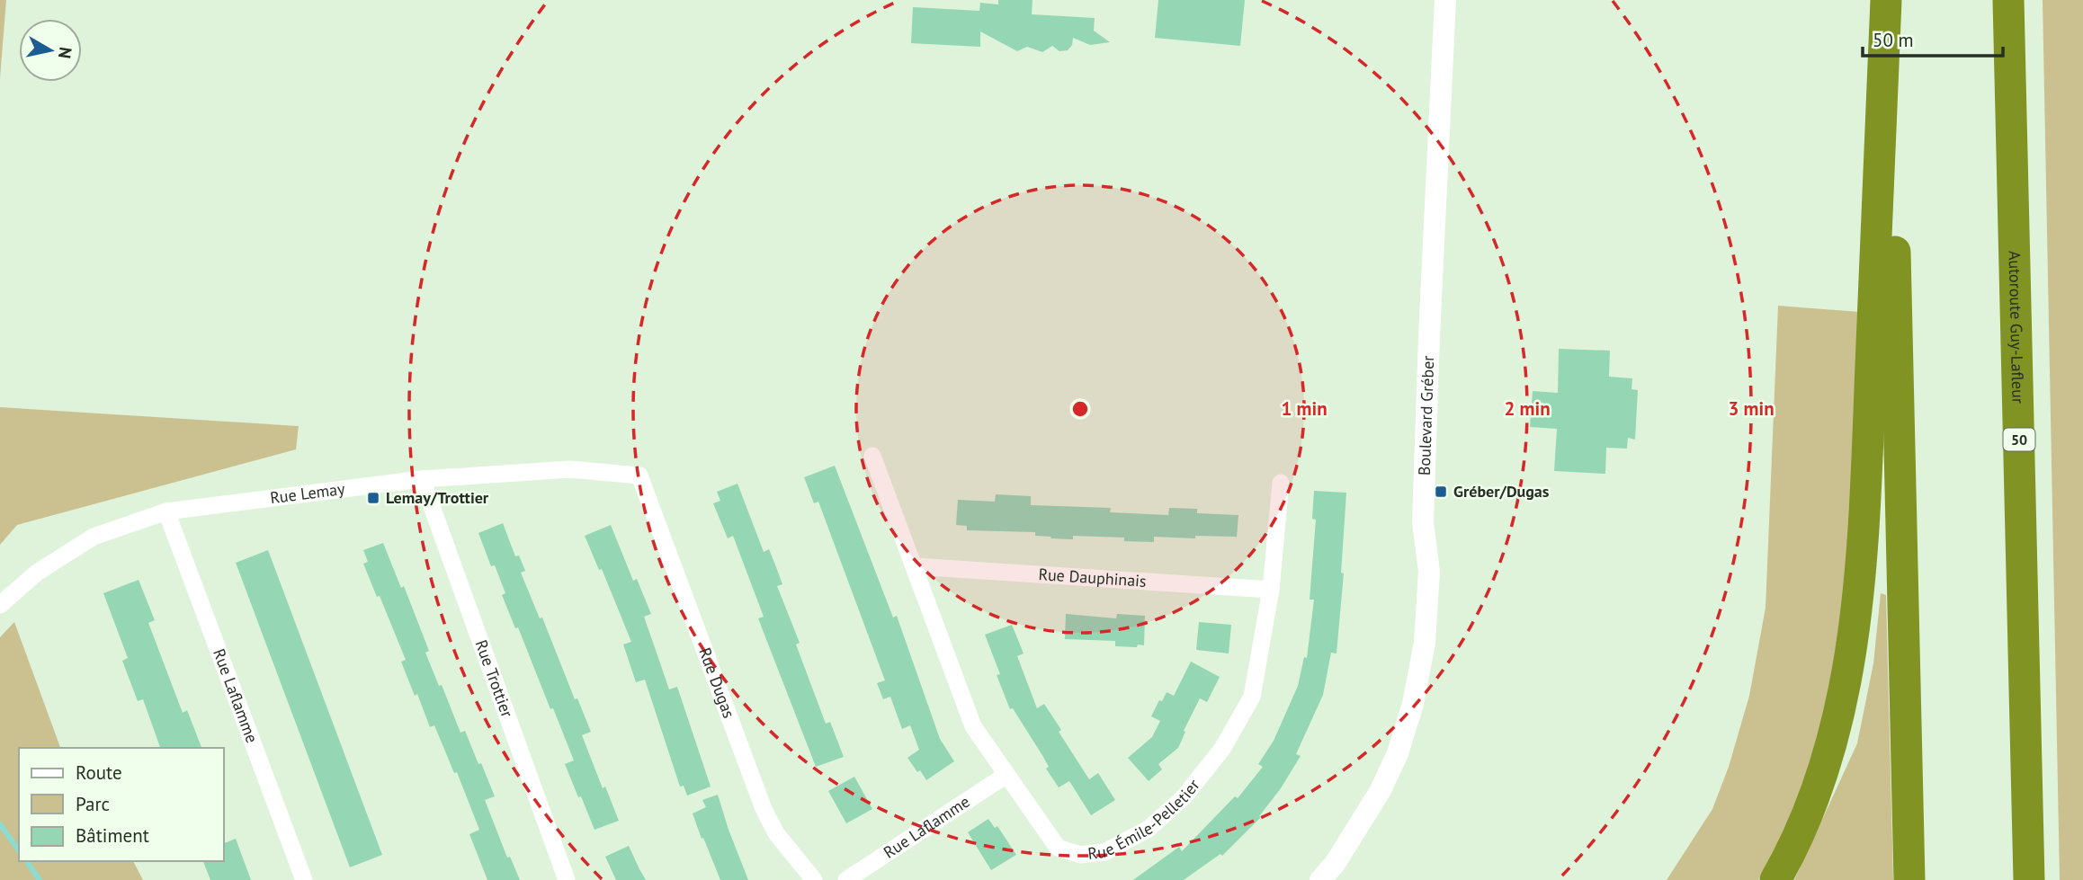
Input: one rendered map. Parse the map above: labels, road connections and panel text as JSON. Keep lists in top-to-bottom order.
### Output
{
  "streets": {
    "highway": ["Autoroute Guy-Lafleur", "50"],
    "street": [
      "Boulevard Gréber",
      "Rue Lemay",
      "Rue Dauphinais",
      "Rue Trottier",
      "Rue Dugas",
      "Rue Laflamme",
      "Rue Émile-Pelletier"
    ]
  },
  "crossings": [
    ["Rue Lemay", "Rue Trottier"],
    ["Rue Lemay", "Rue Dugas"],
    ["Rue Lemay", "Rue Laflamme"],
    ["Rue Dauphinais", "Rue Émile-Pelletier"],
    ["Rue Laflamme", "Rue Émile-Pelletier"]
  ],
  "places": {
    "transit": ["Gréber/Dugas", "Lemay/Trottier"]
  },
  "legend": ["Route", "Parc", "Bâtiment"],
  "scale_bar": "50 m",
  "north": "right",
  "rings": ["1 min", "2 min", "3 min"]
}
